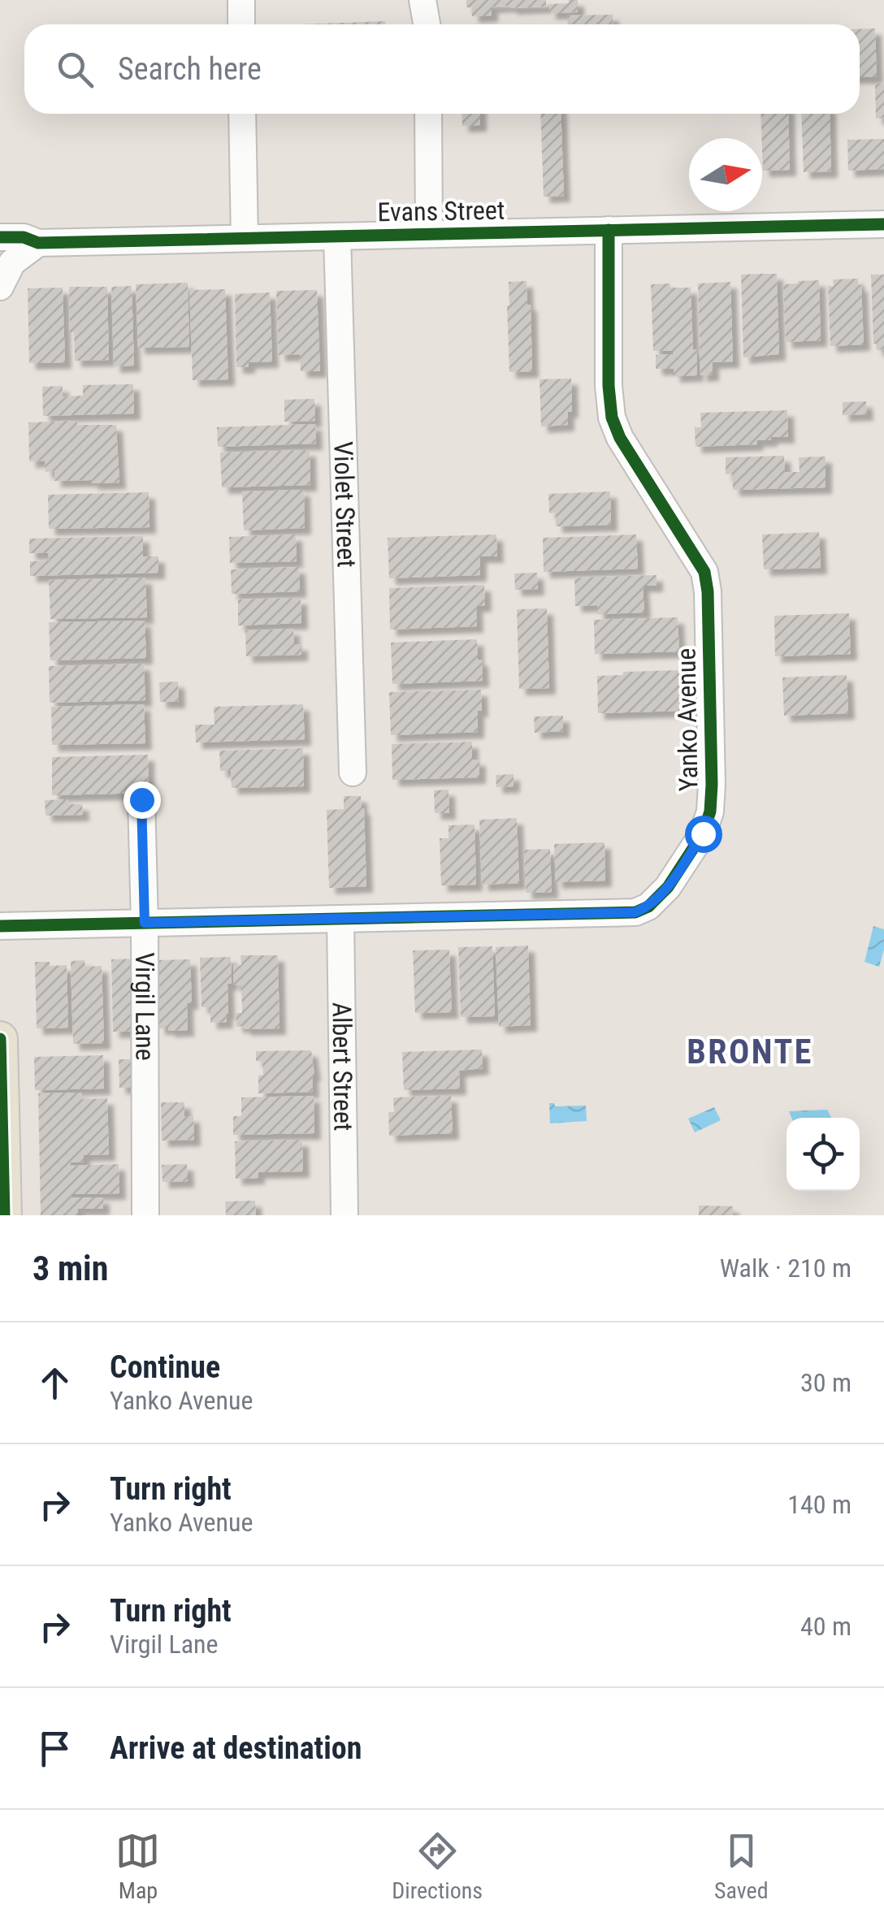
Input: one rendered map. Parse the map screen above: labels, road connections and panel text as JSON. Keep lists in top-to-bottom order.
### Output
{
  "streets": {
    "street": [
      "Evans Street",
      "Violet Street",
      "Yanko Avenue",
      "Virgil Lane",
      "Albert Street"
    ]
  },
  "crossings": [
    ["Evans Street", "Violet Street"],
    ["Evans Street", "Yanko Avenue"],
    ["Yanko Avenue", "Virgil Lane"],
    ["Yanko Avenue", "Albert Street"]
  ],
  "districts": ["BRONTE"],
  "north": "right",
  "page": {
    "search": "Search here",
    "heading": ["3 min", "Walk · 210 m"],
    "list": [
      ["Continue", "Yanko Avenue", "30 m"],
      ["Turn right", "Yanko Avenue", "140 m"],
      ["Turn right", "Virgil Lane", "40 m"],
      "Arrive at destination"
    ],
    "nav": ["Map", "Directions", "Saved"]
  }
}
